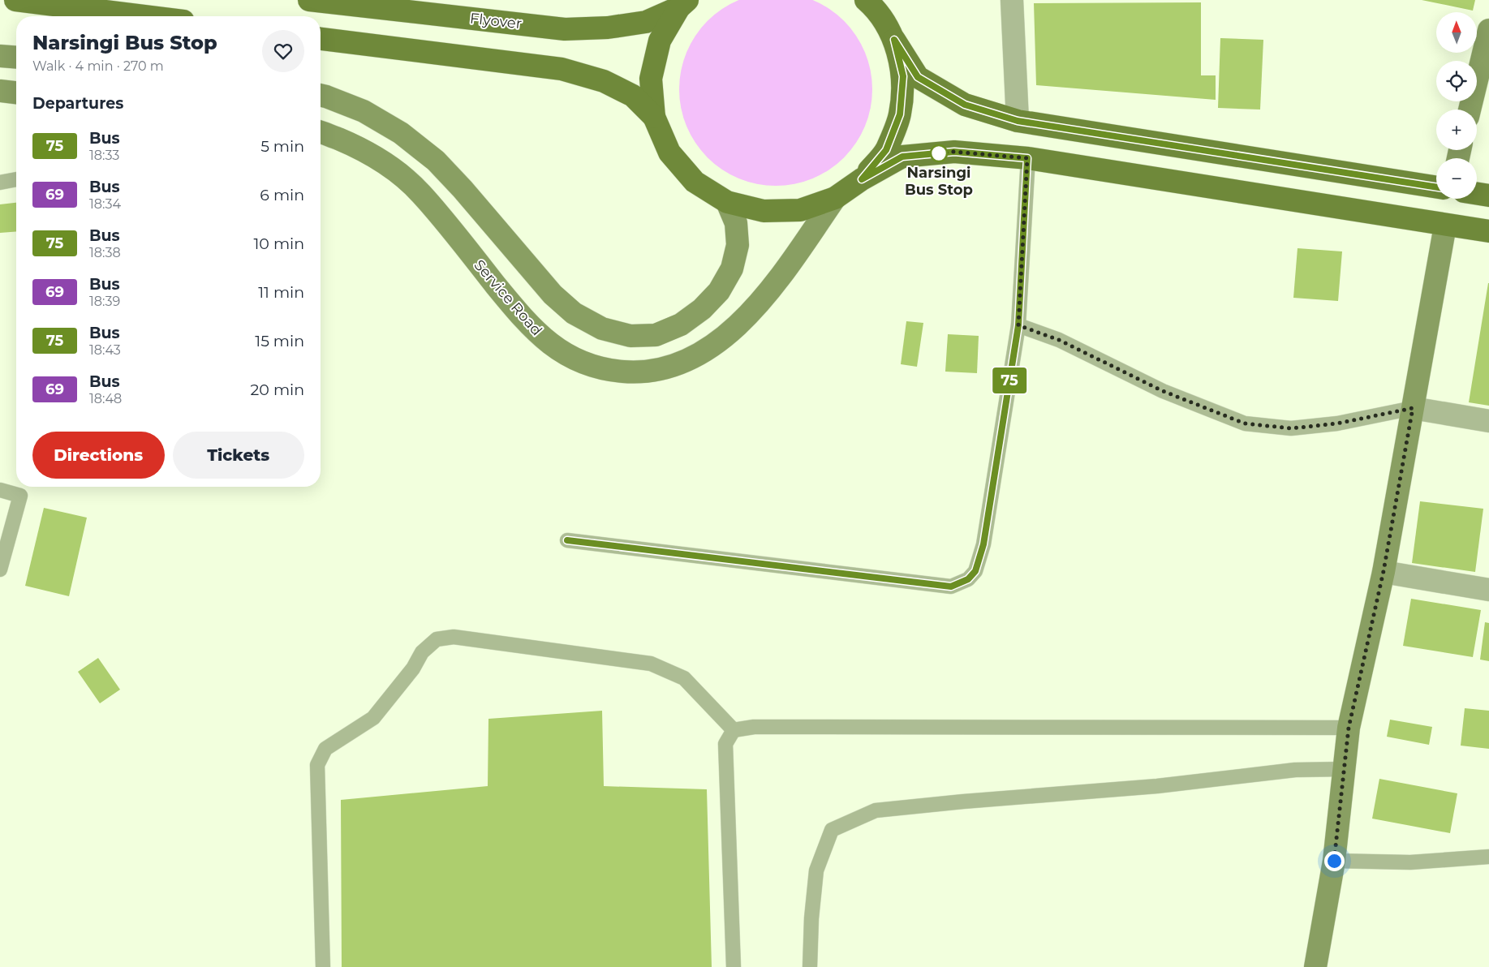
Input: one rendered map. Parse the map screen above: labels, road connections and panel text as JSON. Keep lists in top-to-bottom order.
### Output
{
  "streets": {
    "main road": ["Flyover", "Service Road"]
  },
  "places": ["Narsingi Bus Stop"],
  "lines": ["bus line 75"],
  "north": "top",
  "page": {
    "on_map": "75",
    "map_buttons": ["+", "−"],
    "heading": [
      ["Narsingi Bus Stop", "Walk · 4 min · 270 m"],
      "Departures"
    ],
    "list": [
      {
        "mark": "75",
        "name": "Bus",
        "note": "18:33",
        "value": "5 min"
      },
      {
        "mark": "69",
        "name": "Bus",
        "note": "18:34",
        "value": "6 min"
      },
      {
        "mark": "75",
        "name": "Bus",
        "note": "18:38",
        "value": "10 min"
      },
      {
        "mark": "69",
        "name": "Bus",
        "note": "18:39",
        "value": "11 min"
      },
      {
        "mark": "75",
        "name": "Bus",
        "note": "18:43",
        "value": "15 min"
      },
      {
        "mark": "69",
        "name": "Bus",
        "note": "18:48",
        "value": "20 min"
      }
    ],
    "buttons": ["Directions", "Tickets"]
  }
}
